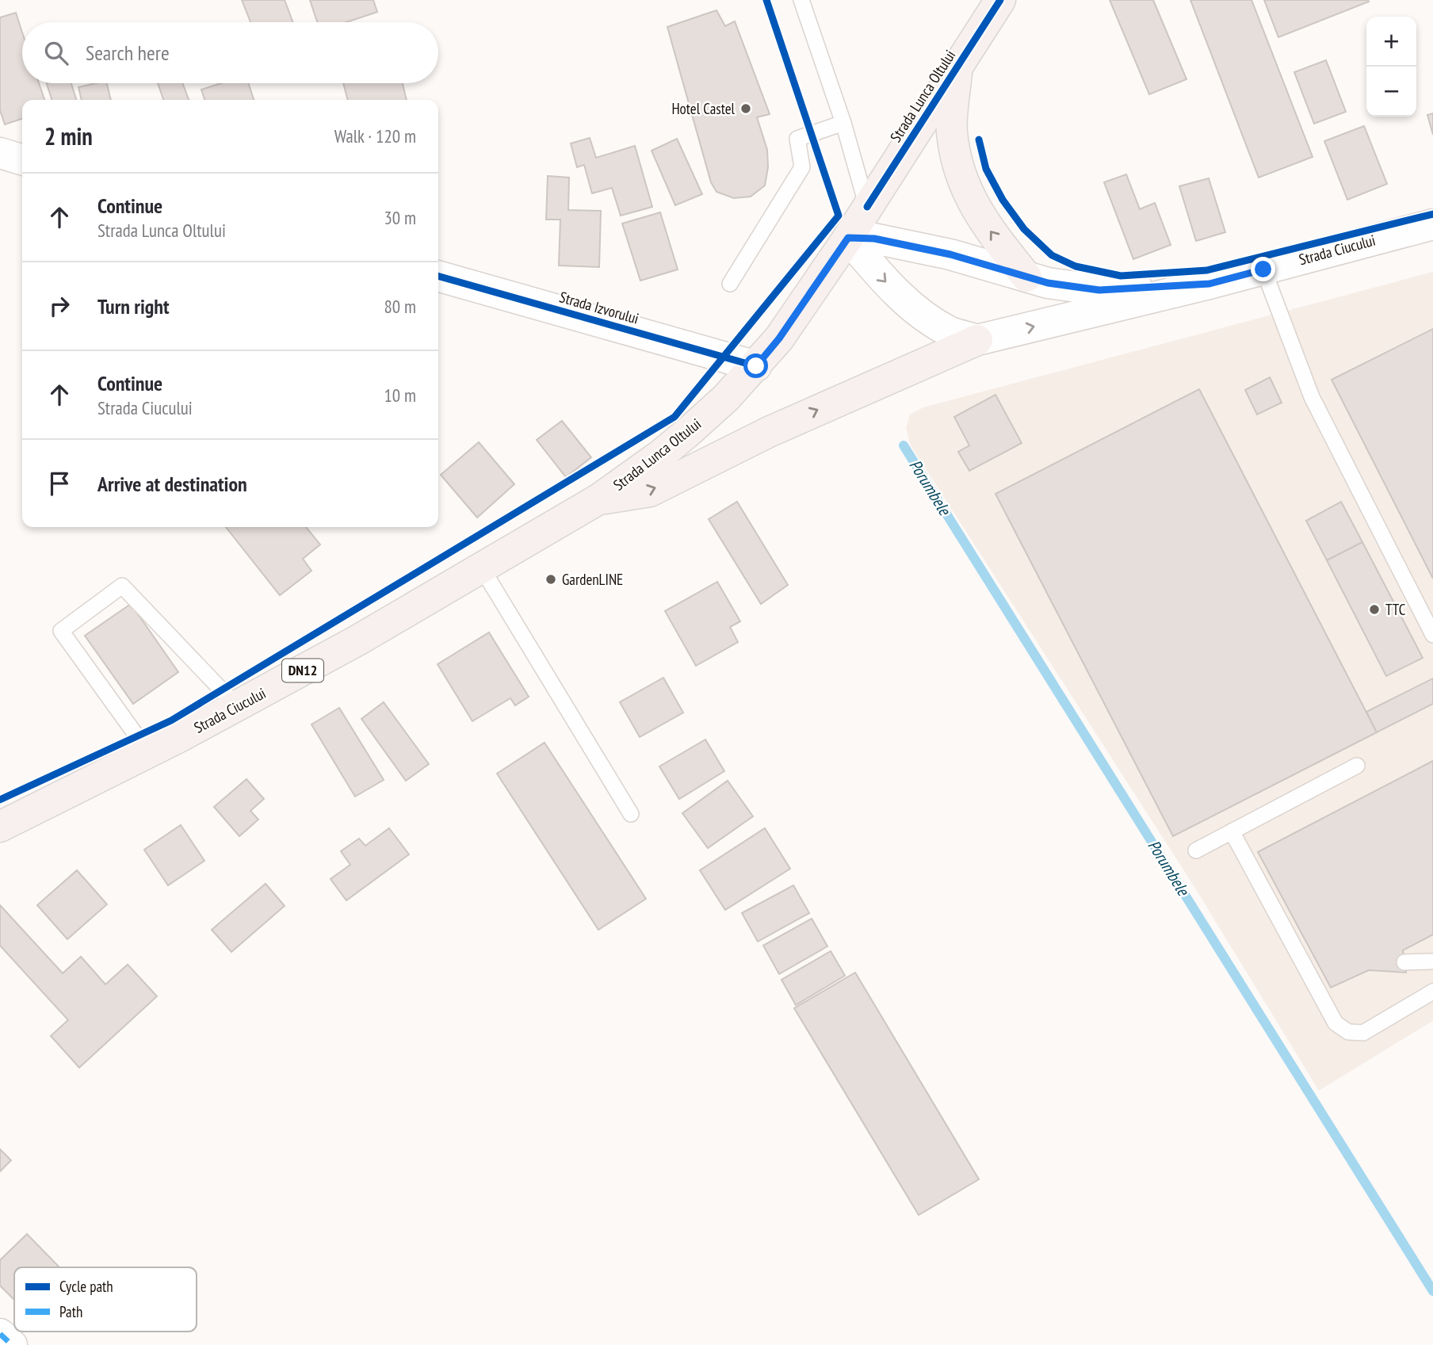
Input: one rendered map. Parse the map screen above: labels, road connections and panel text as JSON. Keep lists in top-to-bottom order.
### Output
{
  "streets": {
    "main road": [
      "Strada Lunca Oltului",
      "Strada Ciucului",
      "Strada Izvorului",
      "DN12"
    ]
  },
  "crossings": [
    ["Strada Lunca Oltului", "Strada Ciucului"],
    ["Strada Lunca Oltului", "Strada Izvorului"]
  ],
  "water": ["Porumbele"],
  "places": ["Hotel Castel", "GardenLINE", "TTC"],
  "legend": ["Cycle path", "Path"],
  "page": {
    "map_buttons": ["+", "−"],
    "search": "Search here",
    "heading": ["2 min", "Walk · 120 m"],
    "list": [
      ["Continue", "Strada Lunca Oltului", "30 m"],
      ["Turn right", "80 m"],
      ["Continue", "Strada Ciucului", "10 m"],
      "Arrive at destination"
    ]
  }
}
